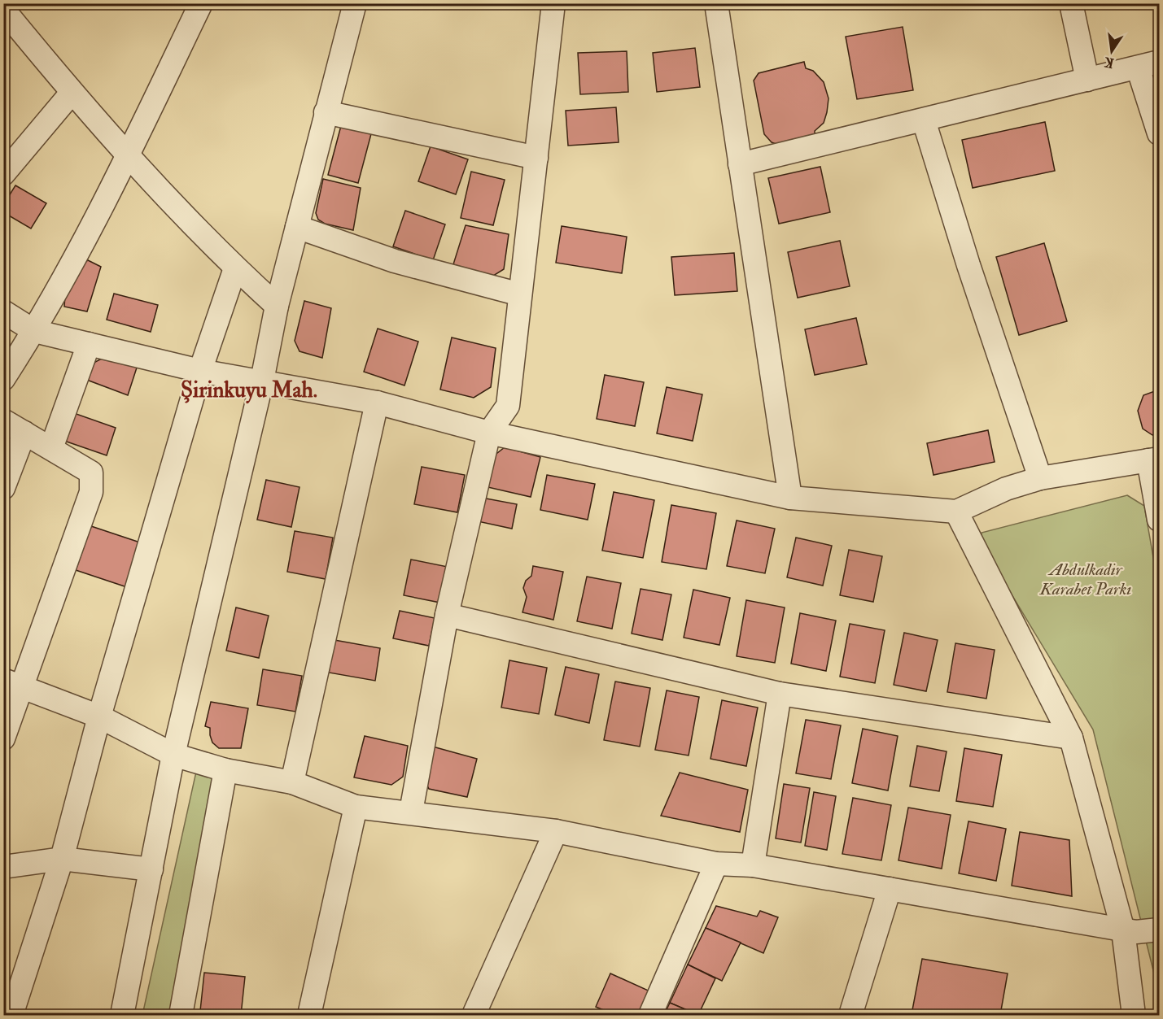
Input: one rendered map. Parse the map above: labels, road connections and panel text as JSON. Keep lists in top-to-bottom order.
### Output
{
  "districts": ["Şirinkuyu Mah."],
  "parks": ["Abdulkadir Karabet Parkı"],
  "north": "bottom"
}
